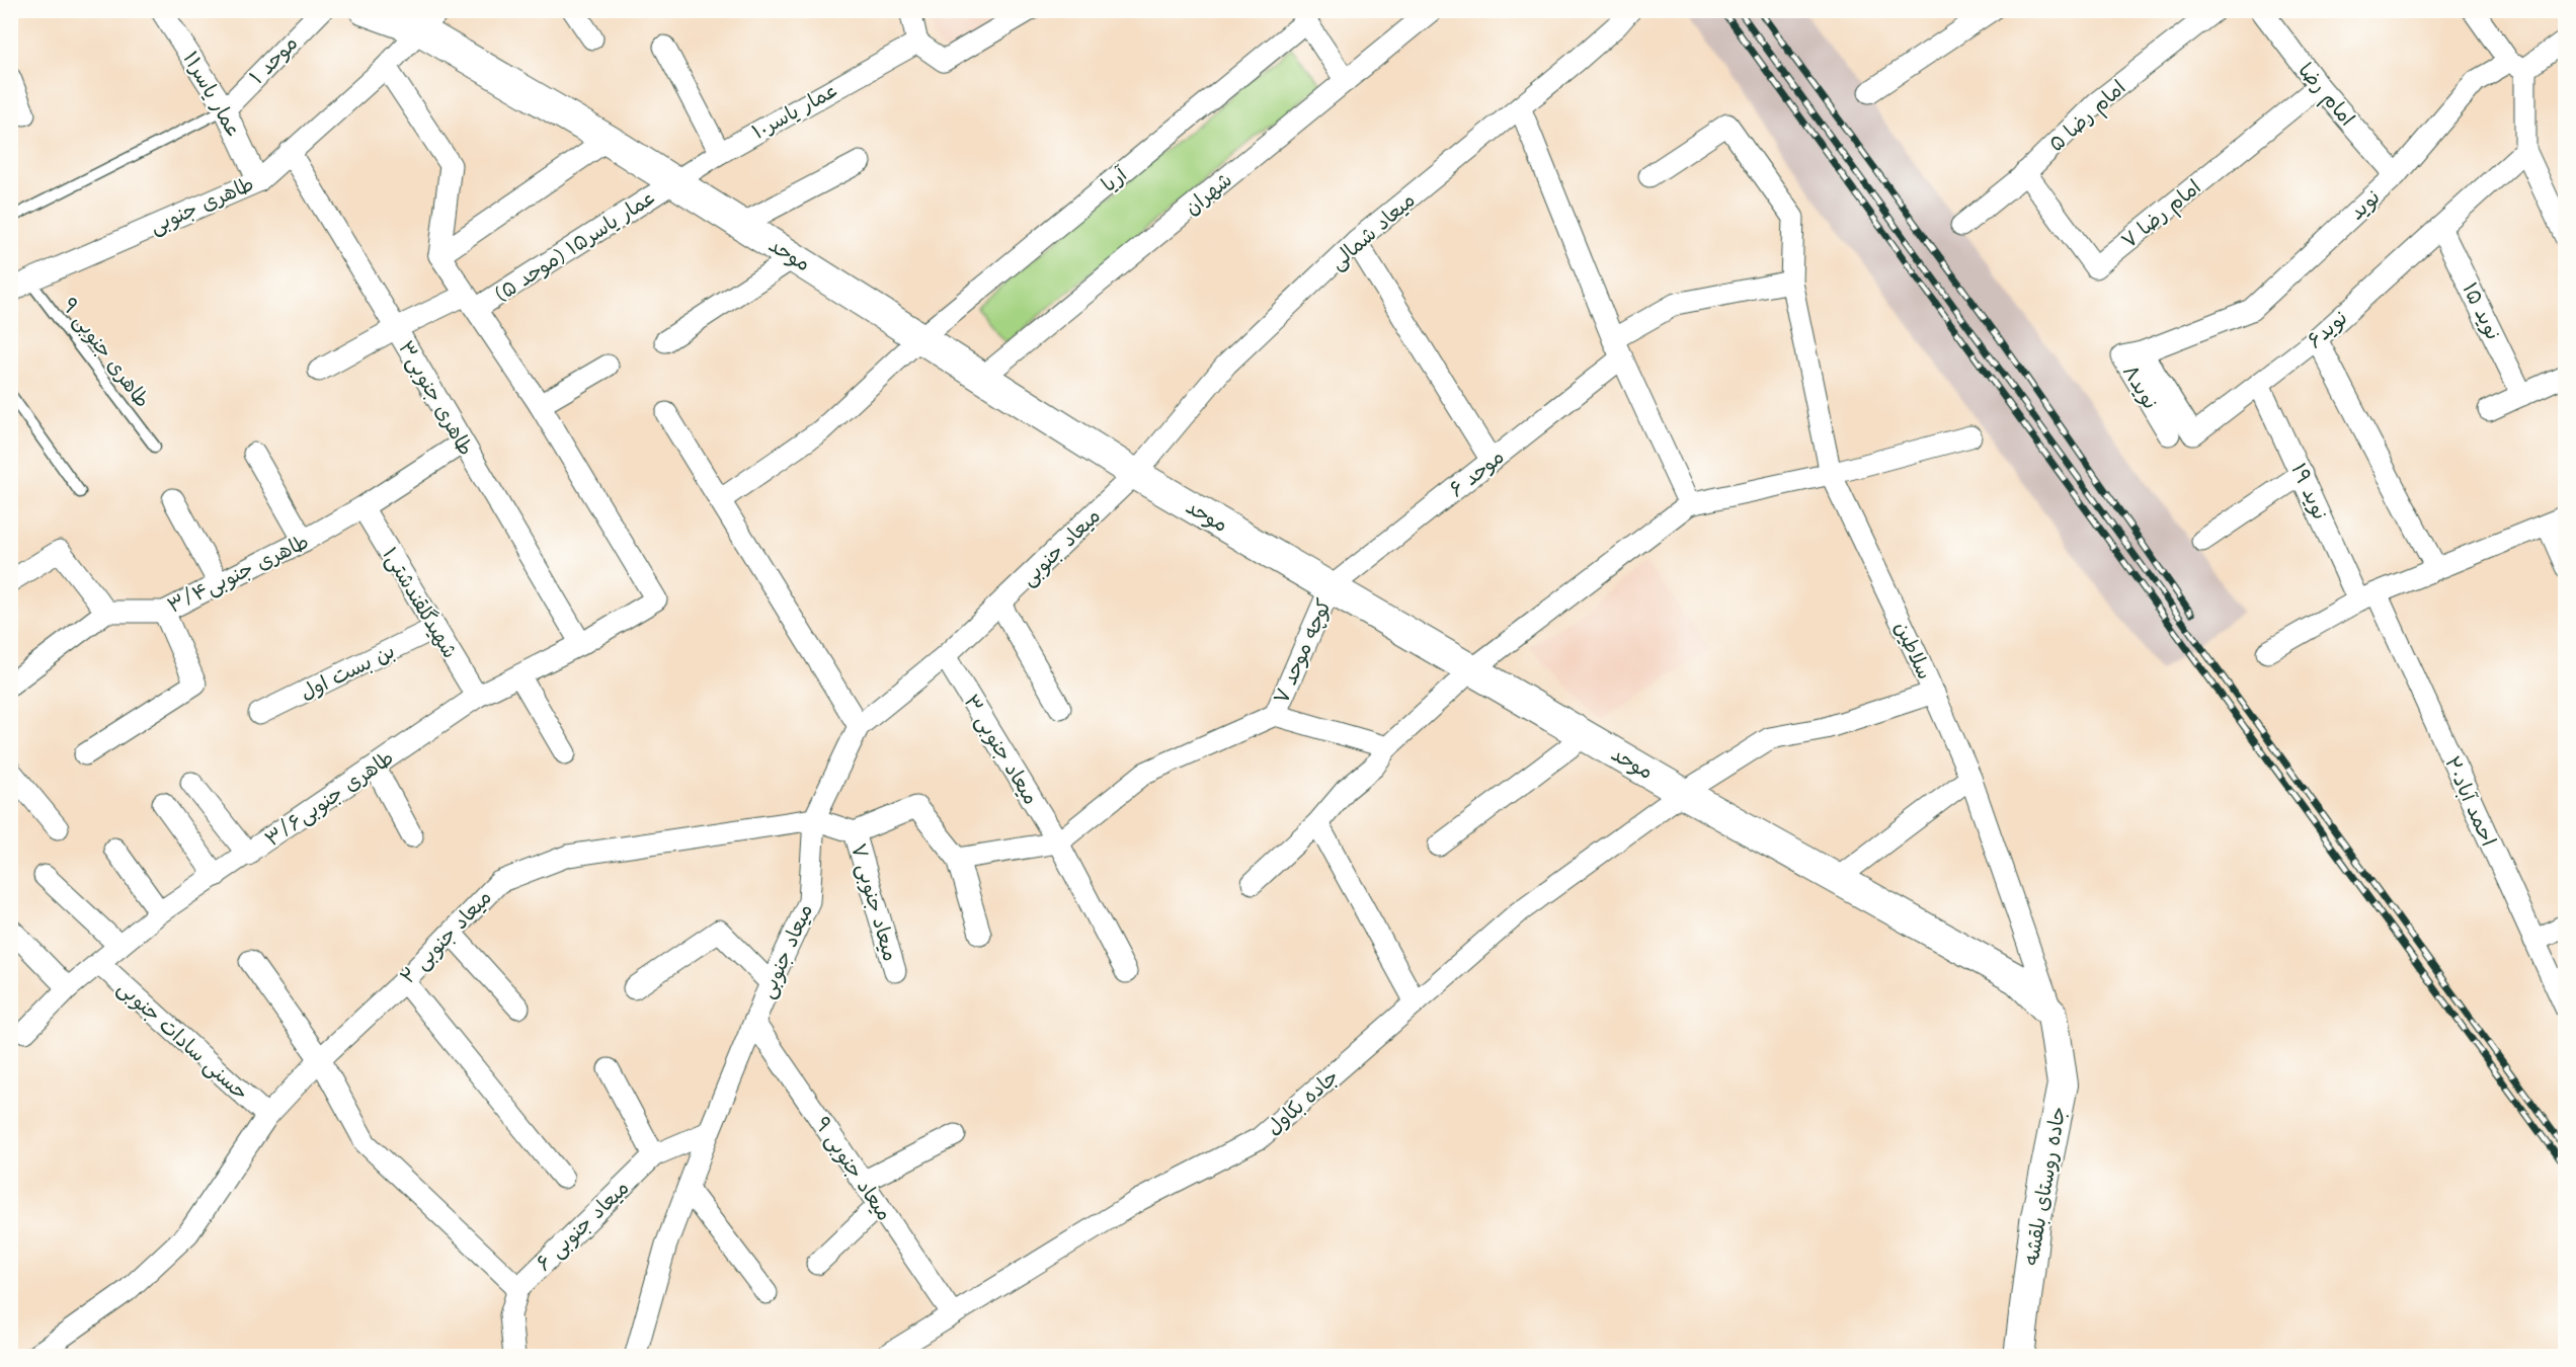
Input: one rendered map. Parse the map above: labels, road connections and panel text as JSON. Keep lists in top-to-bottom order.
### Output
{
  "streets": {
    "street": [
      "موحد ۱",
      "عمار یاسر۱۱",
      "امام رضا",
      "عمار یاسر۱۰",
      "امام رضا ۵",
      "آریا",
      "شهران",
      "طاهری جنوبی",
      "نوید",
      "امام رضا ۷",
      "میعاد شمالی",
      "عمار یاسر۱۵ (موحد ۵)",
      "موحد",
      "نوید ۱۵",
      "نوید۶",
      "نوید۸",
      "طاهری جنوبی۳",
      "موحد ۶",
      "نوید ۱۹",
      "میعاد جنوبی",
      "طاهری جنوبی۳/۴",
      "شهیدگلقندشتی۱",
      "سلاطین",
      "کوچه موحد ۷",
      "بن بست اول",
      "میعاد جنوبی ۳",
      "طاهری جنوبی۳/۶",
      "احمد آباد۲۰",
      "میعاد جنوبی ۷",
      "میعاد جنوبی ۲",
      "حسنی سادات جنوبی",
      "جاده بکاول",
      "میعاد جنوبی ۹",
      "جاده روستای بلقشه",
      "میعاد جنوبی ۶"
    ],
    "lane": ["طاهری جنوبی ۹"]
  },
  "crossings": [
    ["موحد ۱", "عمار یاسر۱۱"],
    ["عمار یاسر۱۱", "طاهری جنوبی"],
    ["امام رضا", "نوید"],
    ["امام رضا", "امام رضا ۷"],
    ["عمار یاسر۱۰", "عمار یاسر۱۵ (موحد ۵)"],
    ["عمار یاسر۱۰", "موحد"],
    ["امام رضا ۵", "امام رضا ۷"],
    ["آریا", "موحد"],
    ["شهران", "موحد"],
    ["طاهری جنوبی", "موحد"],
    ["طاهری جنوبی", "طاهری جنوبی ۹"],
    ["طاهری جنوبی", "طاهری جنوبی۳"],
    ["نوید", "نوید۶"],
    ["نوید", "نوید۸"],
    ["میعاد شمالی", "موحد"],
    ["میعاد شمالی", "میعاد جنوبی"],
    ["عمار یاسر۱۵ (موحد ۵)", "موحد"],
    ["عمار یاسر۱۵ (موحد ۵)", "طاهری جنوبی۳"],
    ["موحد", "موحد ۶"],
    ["موحد", "میعاد جنوبی"],
    ["موحد", "سلاطین"],
    ["موحد", "کوچه موحد ۷"],
    ["موحد", "جاده بکاول"],
    ["موحد", "جاده روستای بلقشه"],
    ["نوید ۱۵", "نوید۶"],
    ["نوید۶", "نوید۸"],
    ["نوید۶", "نوید ۱۹"],
    ["طاهری جنوبی۳", "طاهری جنوبی۳/۴"],
    ["طاهری جنوبی۳", "طاهری جنوبی۳/۶"],
    ["موحد ۶", "سلاطین"],
    ["موحد ۶", "کوچه موحد ۷"],
    ["نوید ۱۹", "احمد آباد۲۰"],
    ["میعاد جنوبی", "میعاد جنوبی ۳"],
    ["میعاد جنوبی", "میعاد جنوبی ۲"],
    ["میعاد جنوبی", "میعاد جنوبی ۹"],
    ["میعاد جنوبی", "میعاد جنوبی ۶"],
    ["طاهری جنوبی۳/۴", "شهیدگلقندشتی۱"],
    ["شهیدگلقندشتی۱", "بن بست اول"],
    ["شهیدگلقندشتی۱", "طاهری جنوبی۳/۶"],
    ["سلاطین", "جاده بکاول"],
    ["سلاطین", "جاده روستای بلقشه"],
    ["طاهری جنوبی۳/۶", "حسنی سادات جنوبی"],
    ["میعاد جنوبی ۲", "حسنی سادات جنوبی"],
    ["جاده بکاول", "میعاد جنوبی ۹"]
  ]
}
